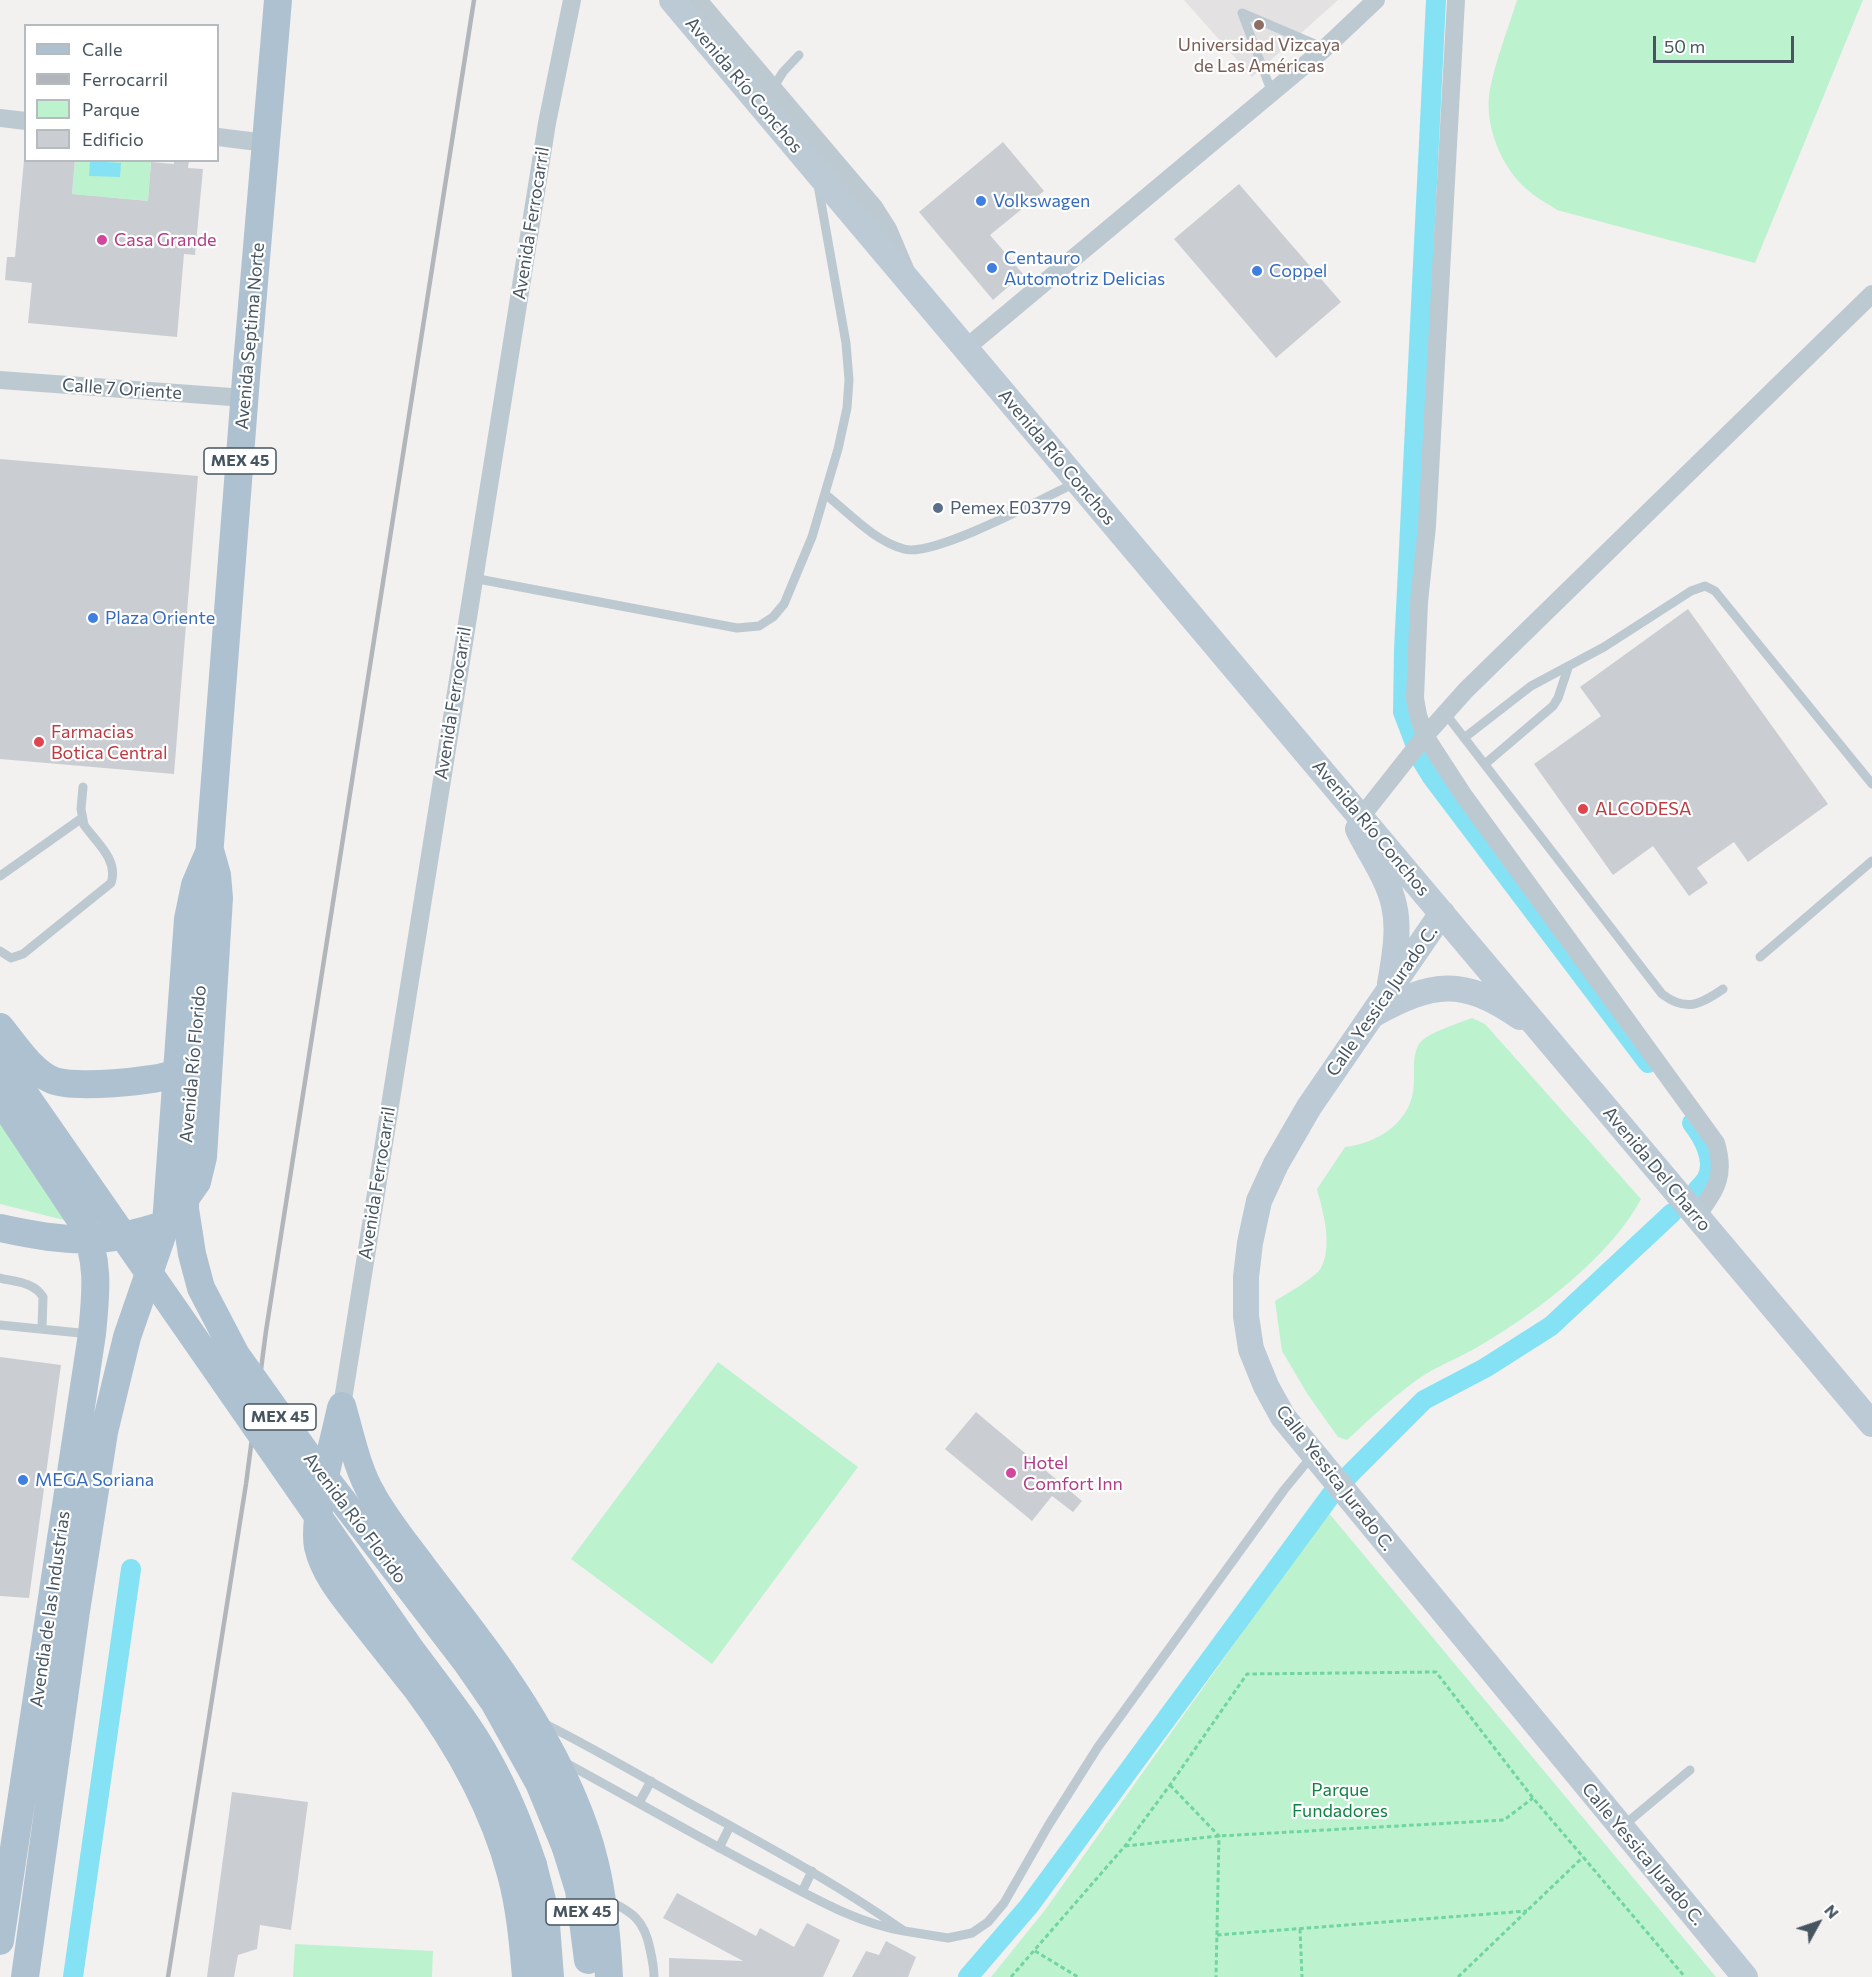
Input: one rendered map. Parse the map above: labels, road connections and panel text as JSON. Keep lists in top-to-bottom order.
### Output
{
  "streets": {
    "main road": [
      "Avenida Río Conchos",
      "Avenida Septima Norte",
      "MEX 45",
      "Calle Yessica Jurado C.",
      "Avenida Río Florido",
      "Avenida Del Charro",
      "Avendia de las Industrias"
    ],
    "street": ["Avenida Ferrocarril", "Calle 7 Oriente"]
  },
  "crossings": [
    ["Avenida Río Conchos", "Calle Yessica Jurado C."],
    ["Avenida Río Conchos", "Avenida Del Charro"],
    ["Avenida Septima Norte", "Calle 7 Oriente"],
    ["Avenida Septima Norte", "Avenida Río Florido"],
    ["MEX 45", "Avenida Río Florido"],
    ["MEX 45", "Avendia de las Industrias"],
    ["Calle Yessica Jurado C.", "Avenida Del Charro"],
    ["Avenida Río Florido", "Avendia de las Industrias"]
  ],
  "parks": ["Parque Fundadores"],
  "places": [
    "Universidad Vizcaya de Las Américas",
    "Volkswagen",
    "Casa Grande",
    "Centauro Automotriz Delicias",
    "Coppel",
    "Pemex E03779",
    "Plaza Oriente",
    "Farmacias Botica Central",
    "ALCODESA",
    "Hotel Comfort Inn",
    "MEGA Soriana"
  ],
  "legend": [
    "Calle",
    "Ferrocarril",
    "Parque",
    "Edificio"
  ],
  "scale_bar": "50 m",
  "north": "top right"
}
